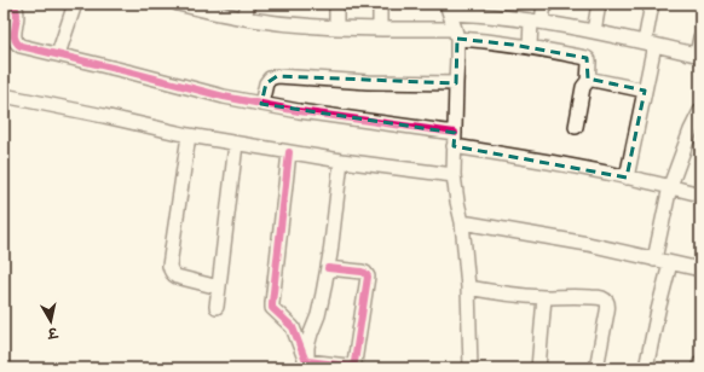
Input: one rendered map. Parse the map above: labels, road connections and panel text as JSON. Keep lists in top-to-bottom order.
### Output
{
  "north": "bottom"
}
